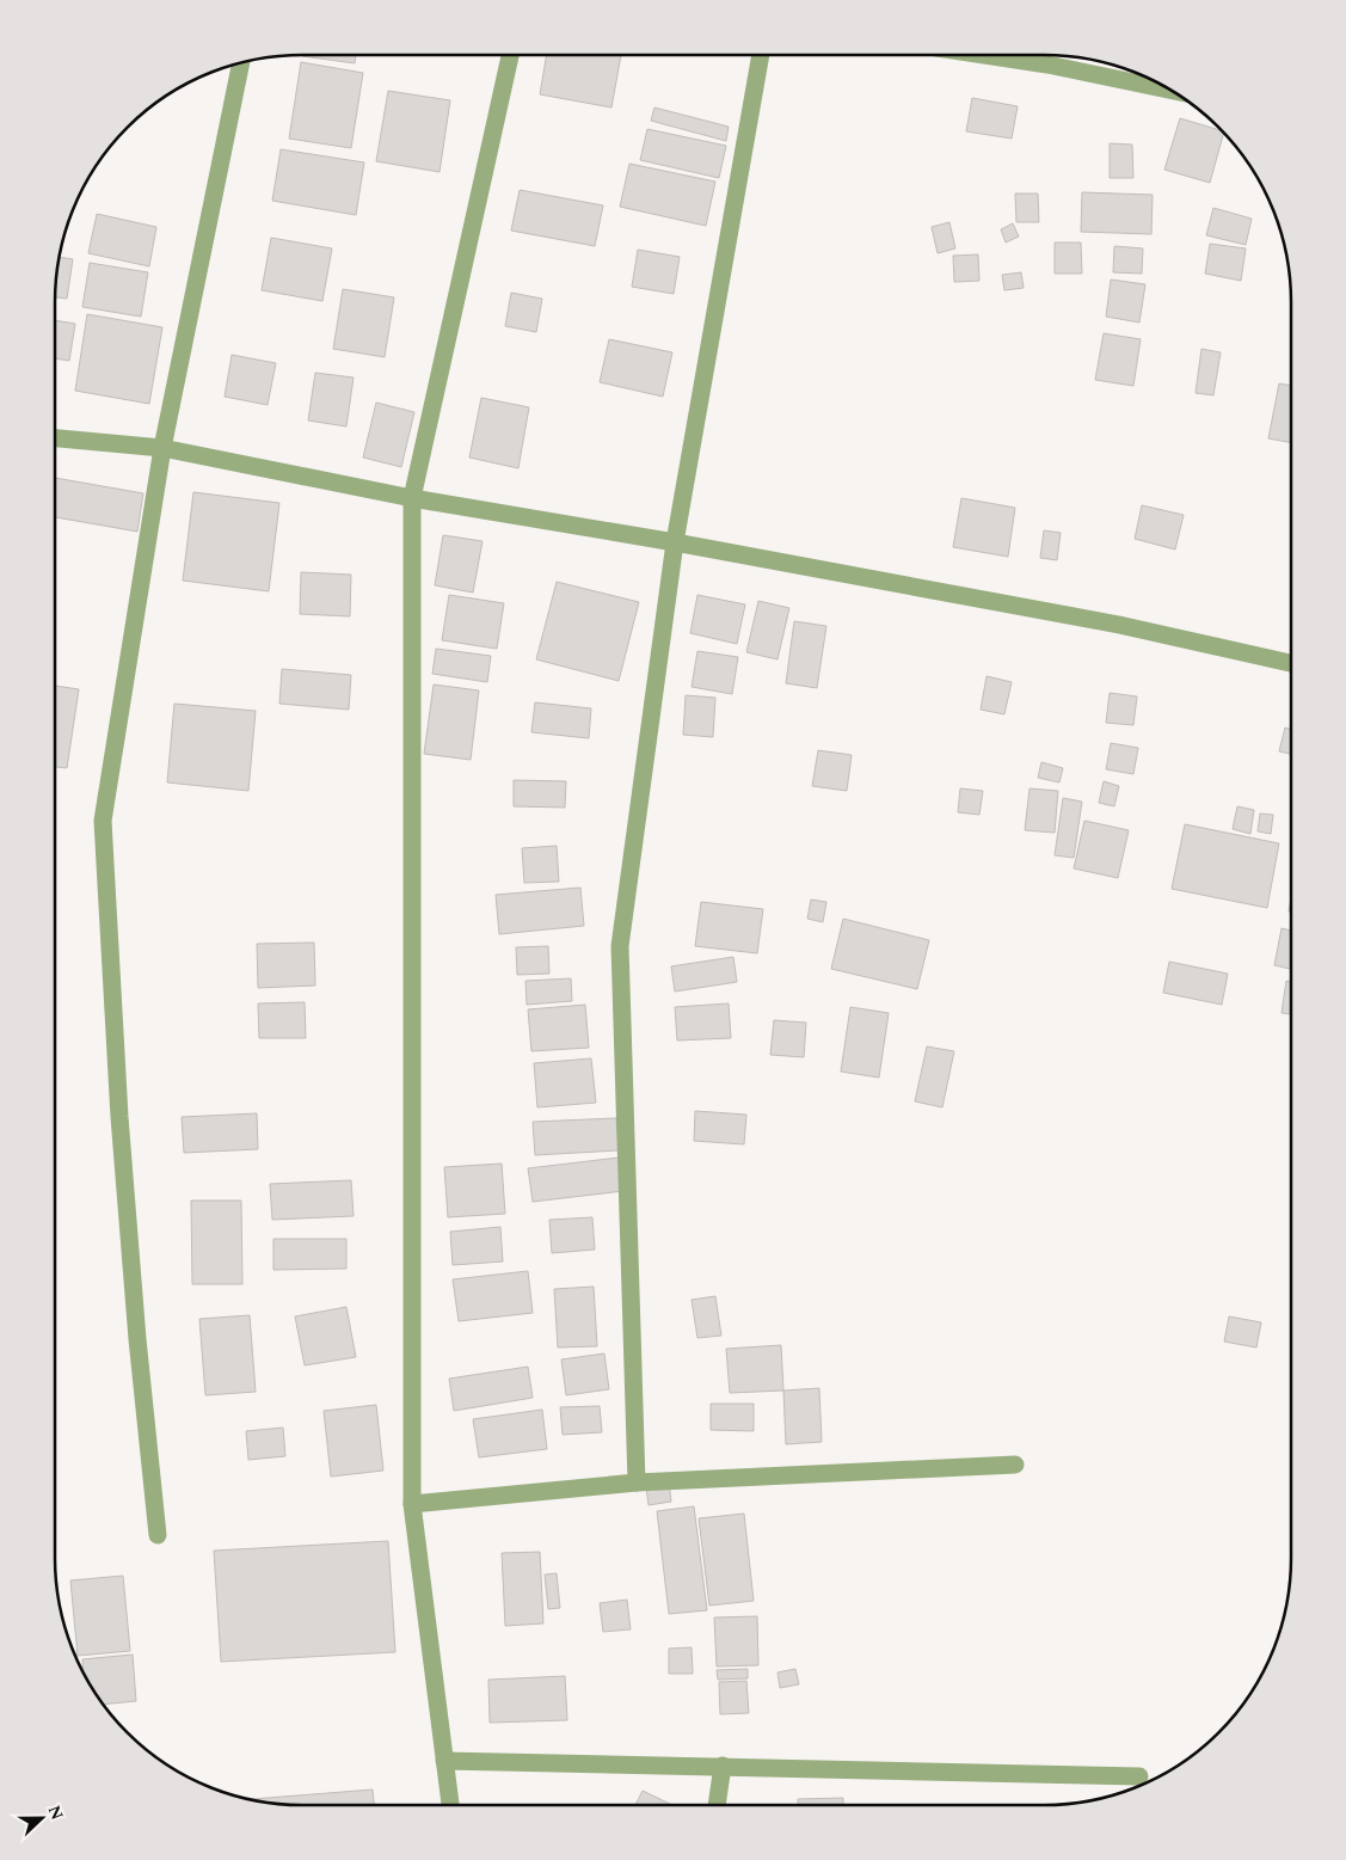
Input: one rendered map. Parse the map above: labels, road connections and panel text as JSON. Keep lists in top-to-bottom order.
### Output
{
  "north": "right"
}
